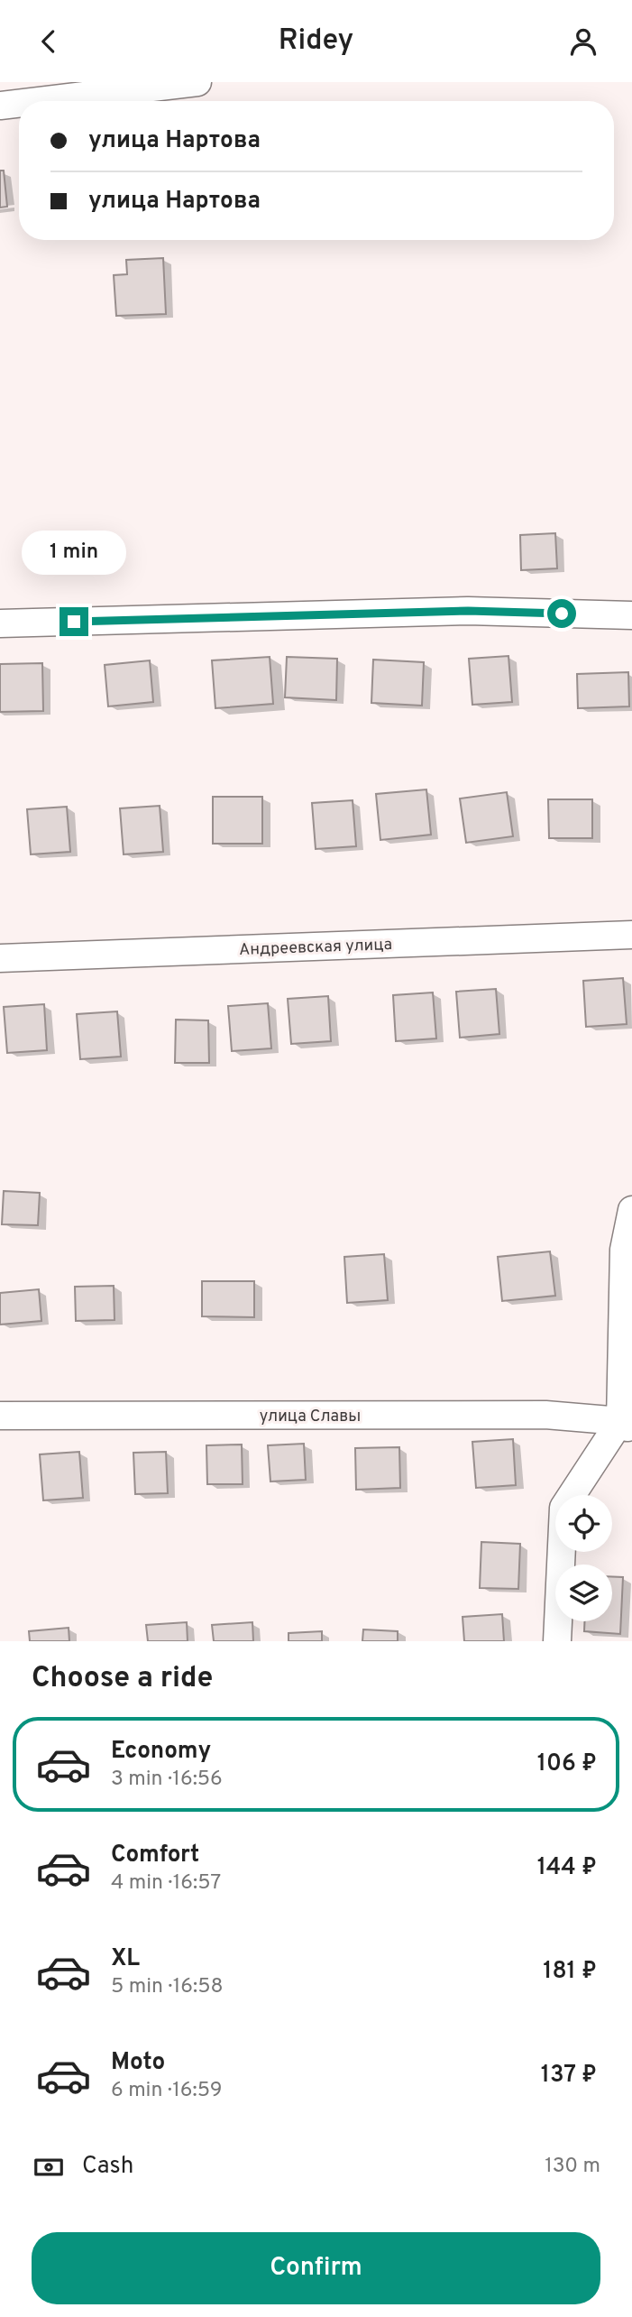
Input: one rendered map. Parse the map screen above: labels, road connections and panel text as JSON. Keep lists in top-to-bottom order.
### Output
{
  "streets": {
    "street": ["Андреевская улица", "улица Славы"]
  },
  "page": {
    "header": "Ridey",
    "banner": ["улица Нартова", "улица Нартова"],
    "bubble": "1 min",
    "heading": "Choose a ride",
    "list": [
      {
        "name": "Economy",
        "note": "3 min · 16:56",
        "value": "106 ₽"
      },
      {
        "name": "Comfort",
        "note": "4 min · 16:57",
        "value": "144 ₽"
      },
      {
        "name": "XL",
        "note": "5 min · 16:58",
        "value": "181 ₽"
      },
      {
        "name": "Moto",
        "note": "6 min · 16:59",
        "value": "137 ₽"
      }
    ],
    "pay": ["Cash", "130 m"],
    "buttons": "Confirm"
  }
}
